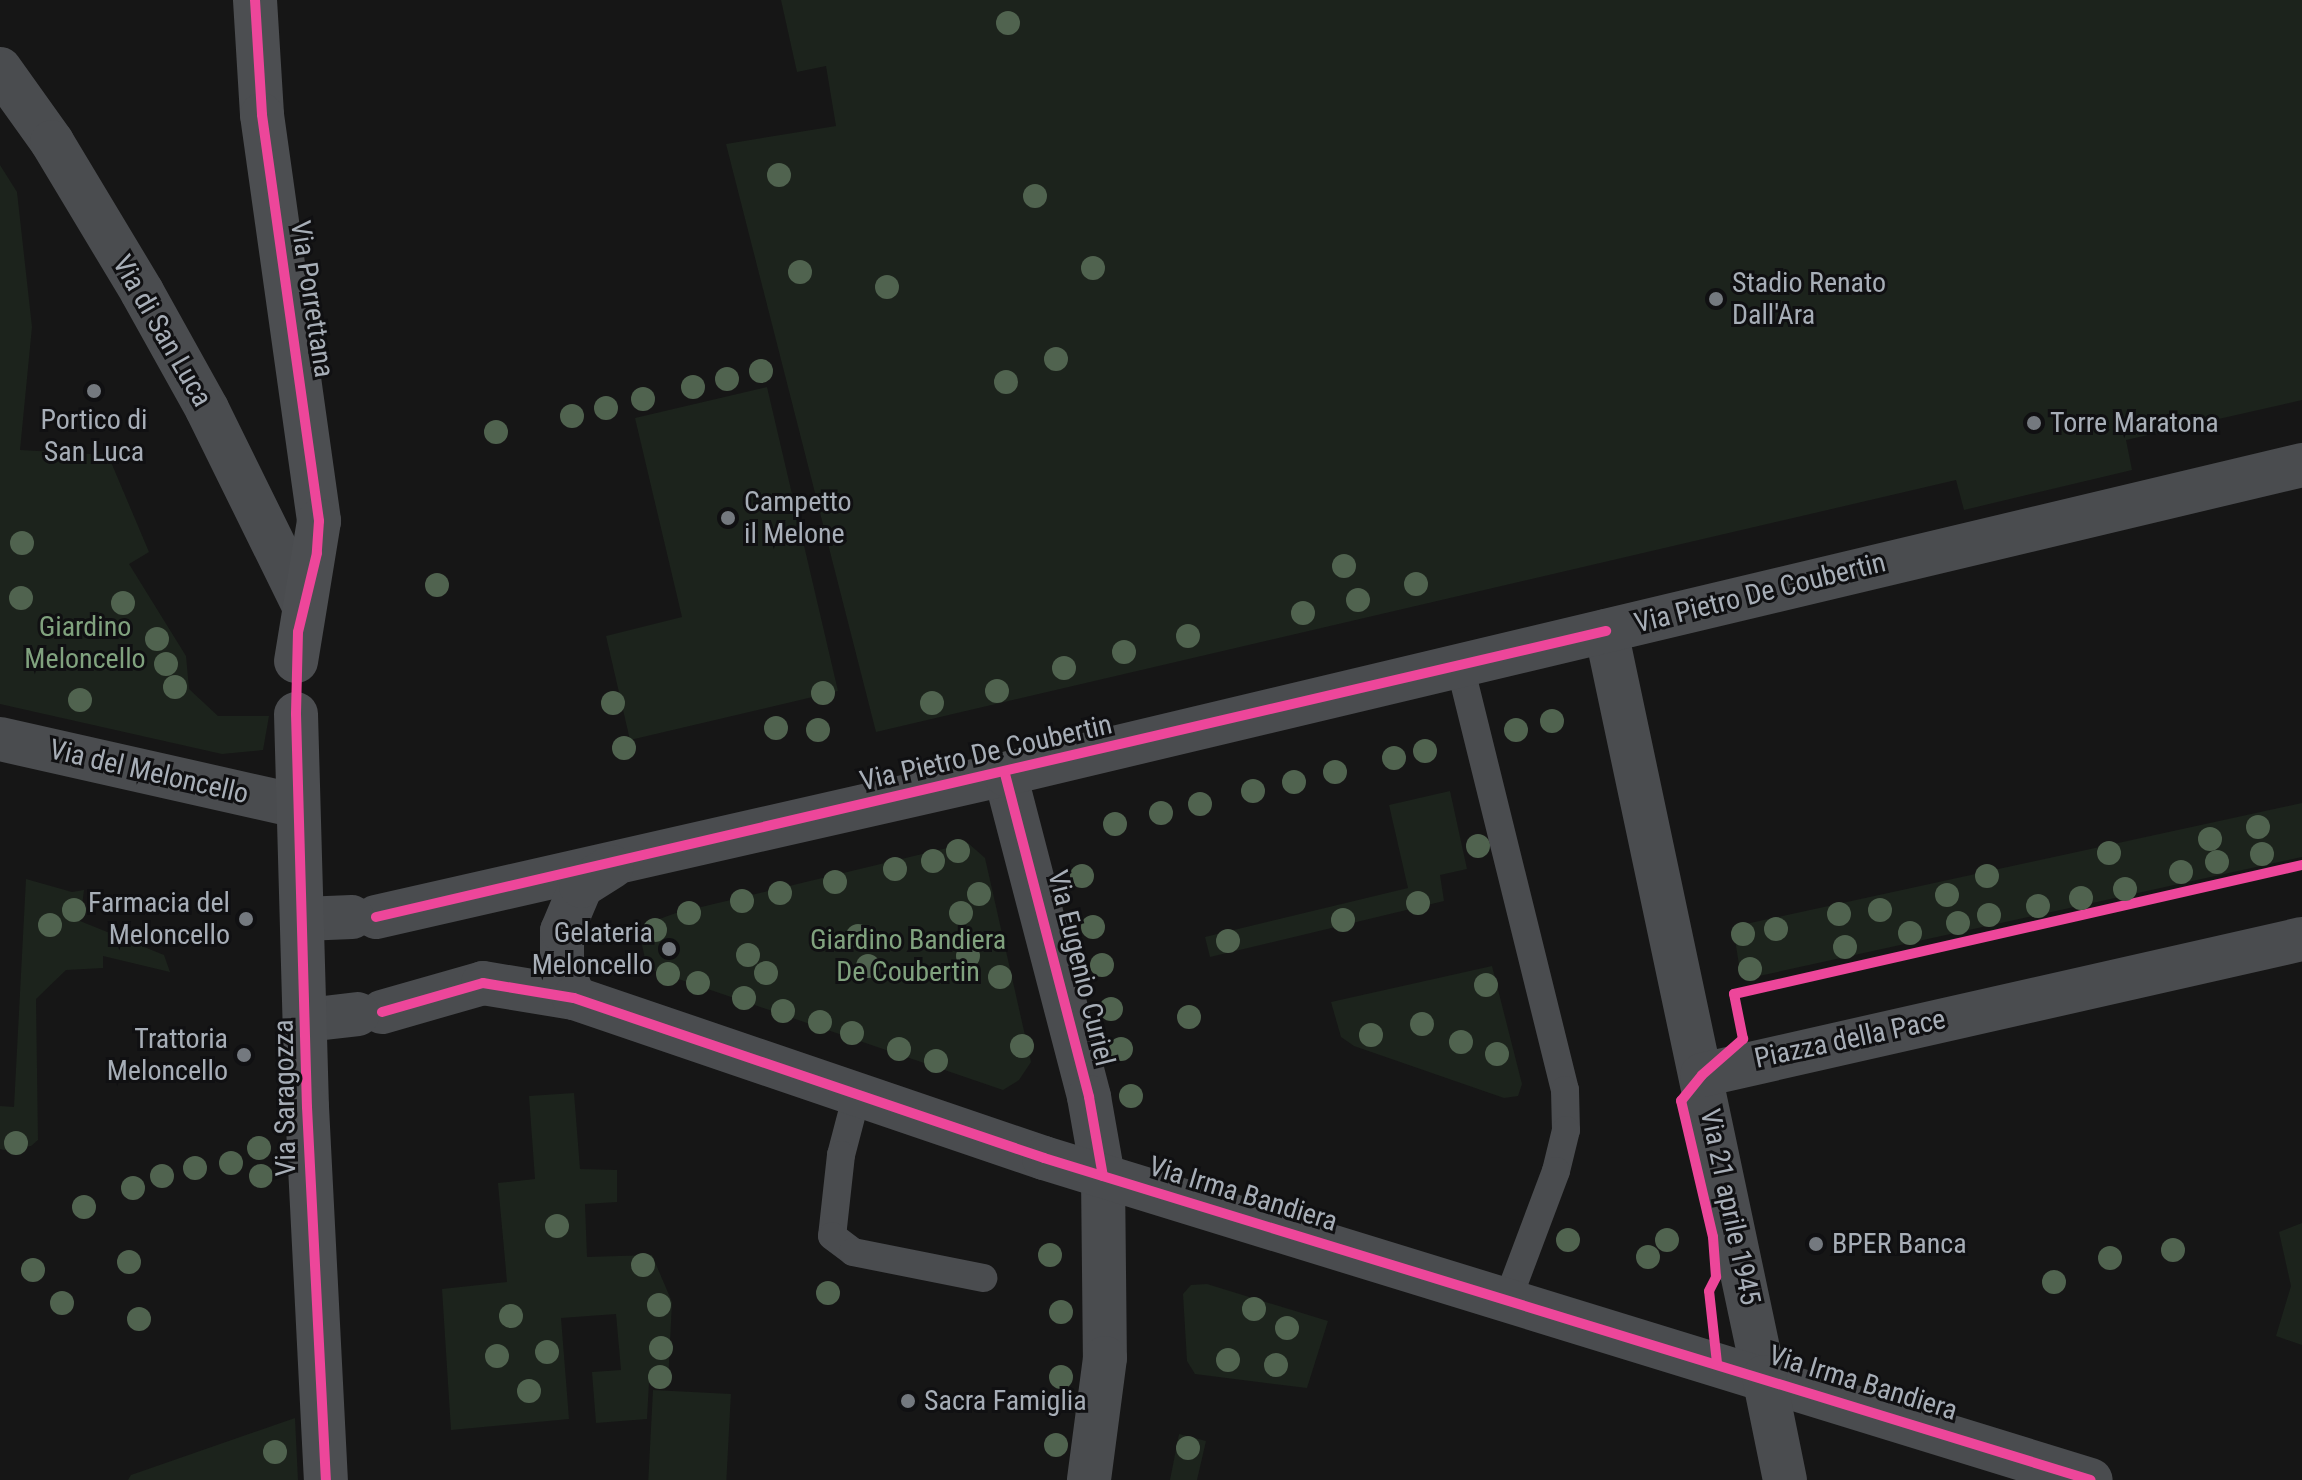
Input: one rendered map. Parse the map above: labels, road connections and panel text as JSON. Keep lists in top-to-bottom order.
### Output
{
  "streets": {
    "main road": ["Via Porrettana", "Via Saragozza"],
    "street": [
      "Via di San Luca",
      "Via Pietro De Coubertin",
      "Via del Meloncello",
      "Via Eugenio Curiel",
      "Piazza della Pace",
      "Via Irma Bandiera",
      "Via 21 aprile 1945"
    ]
  },
  "crossings": [
    ["Via Porrettana", "Via di San Luca"],
    ["Via Pietro De Coubertin", "Via Eugenio Curiel"],
    ["Via Pietro De Coubertin", "Via Saragozza"],
    ["Via del Meloncello", "Via Saragozza"],
    ["Via Eugenio Curiel", "Via Irma Bandiera"],
    ["Piazza della Pace", "Via 21 aprile 1945"],
    ["Via Saragozza", "Via Irma Bandiera"],
    ["Via Irma Bandiera", "Via 21 aprile 1945"]
  ],
  "parks": ["Giardino Meloncello", "Giardino Bandiera De Coubertin"],
  "places": [
    "Stadio Renato Dall'Ara",
    "Portico di San Luca",
    "Torre Maratona",
    "Campetto il Melone",
    "Farmacia del Meloncello",
    "Gelateria Meloncello",
    "Trattoria Meloncello",
    "BPER Banca",
    "Sacra Famiglia"
  ]
}
